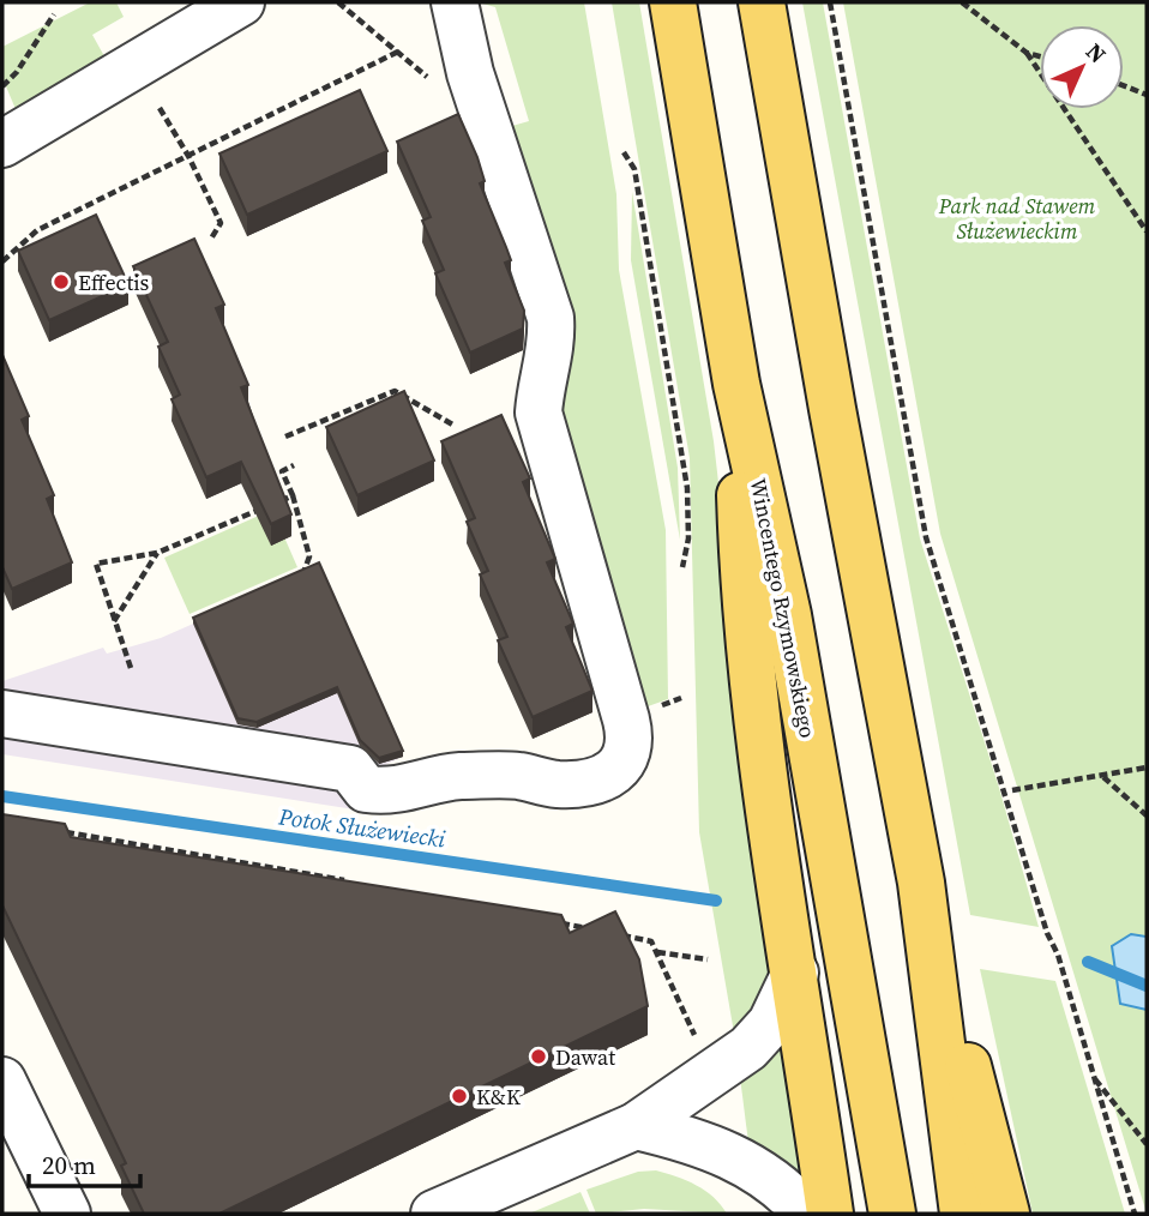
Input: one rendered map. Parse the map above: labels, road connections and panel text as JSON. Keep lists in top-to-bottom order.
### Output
{
  "streets": {
    "main road": ["Wincentego Rzymowskiego"]
  },
  "water": ["Potok Służewiecki"],
  "parks": ["Park nad Stawem Służewieckim"],
  "places": ["Effectis", "Dawat", "K&K"],
  "scale_bar": "20 m",
  "north": "top right"
}
